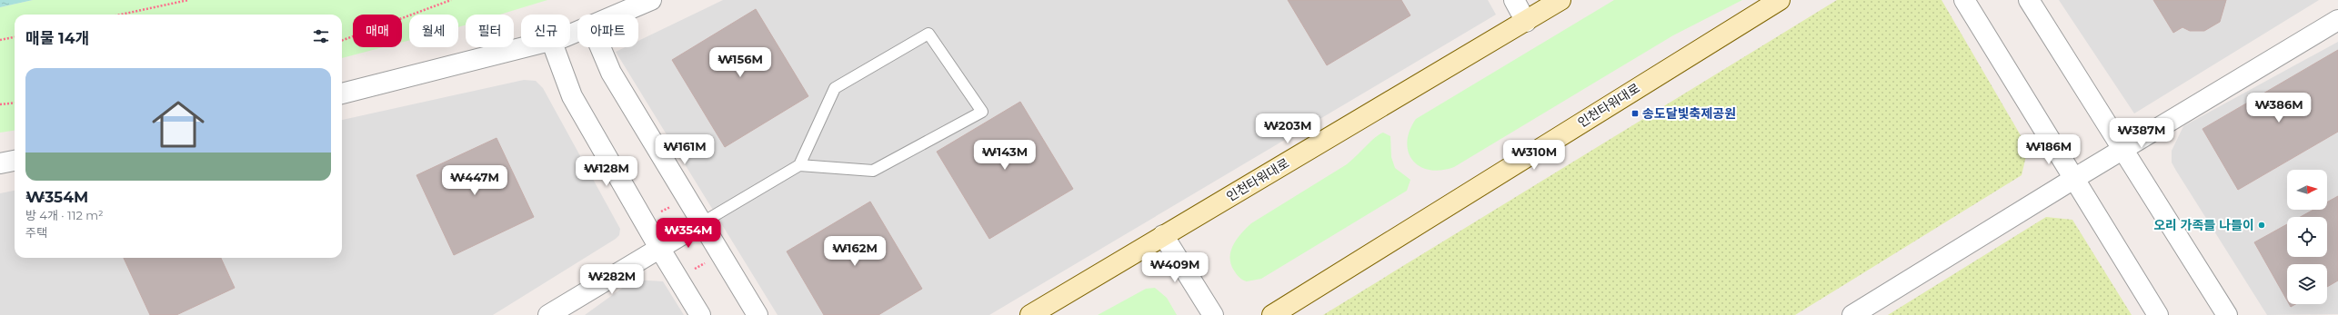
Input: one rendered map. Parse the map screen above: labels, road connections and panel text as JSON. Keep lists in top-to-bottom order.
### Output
{
  "streets": {
    "main road": ["인천타워대로"]
  },
  "places": {
    "transit": ["송도달빛축제공원"],
    "other": ["오리 가족들 나들이"]
  },
  "north": "right",
  "page": {
    "chip": [
      "매매",
      "월세",
      "필터",
      "신규",
      "아파트"
    ],
    "heading": "매물 14개",
    "price": [
      "₩156M",
      "₩386M",
      "₩203M",
      "₩387M",
      "₩161M",
      "₩186M",
      "₩143M",
      "₩310M",
      "₩128M",
      "₩447M",
      "₩354M",
      "₩162M",
      "₩409M",
      "₩282M"
    ],
    "list": [
      {
        "name": "₩354M",
        "note": "방 4개 · 112 m² · 주택"
      }
    ]
  }
}
